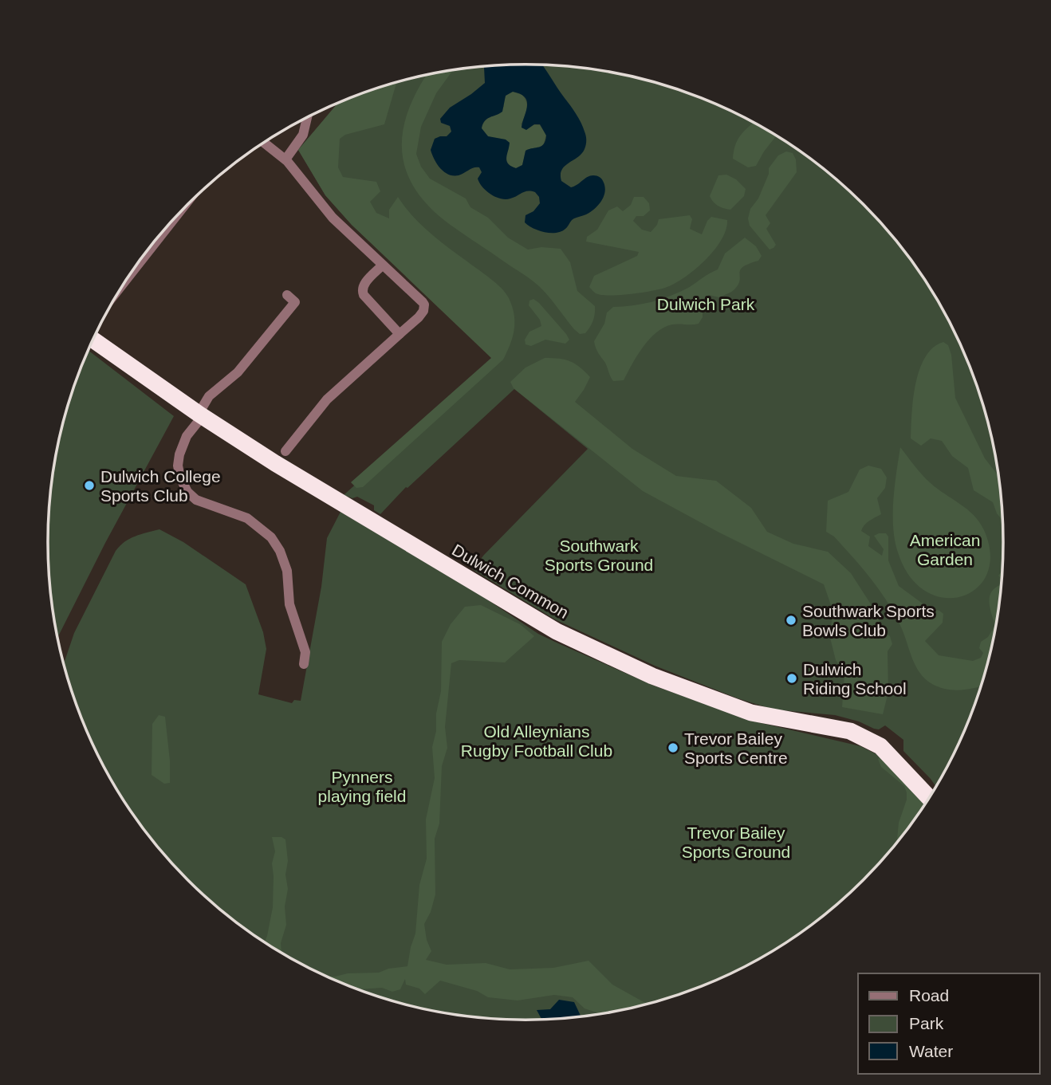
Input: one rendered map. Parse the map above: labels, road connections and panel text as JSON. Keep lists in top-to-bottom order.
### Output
{
  "streets": {
    "highway": ["Dulwich Common"]
  },
  "parks": [
    "Dulwich Park",
    "American Garden",
    "Southwark Sports Ground",
    "Old Alleynians Rugby Football Club",
    "Pynners playing field",
    "Trevor Bailey Sports Ground"
  ],
  "places": [
    "Dulwich College Sports Club",
    "Southwark Sports Bowls Club",
    "Dulwich Riding School",
    "Trevor Bailey Sports Centre"
  ],
  "legend": ["Road", "Park", "Water"]
}
